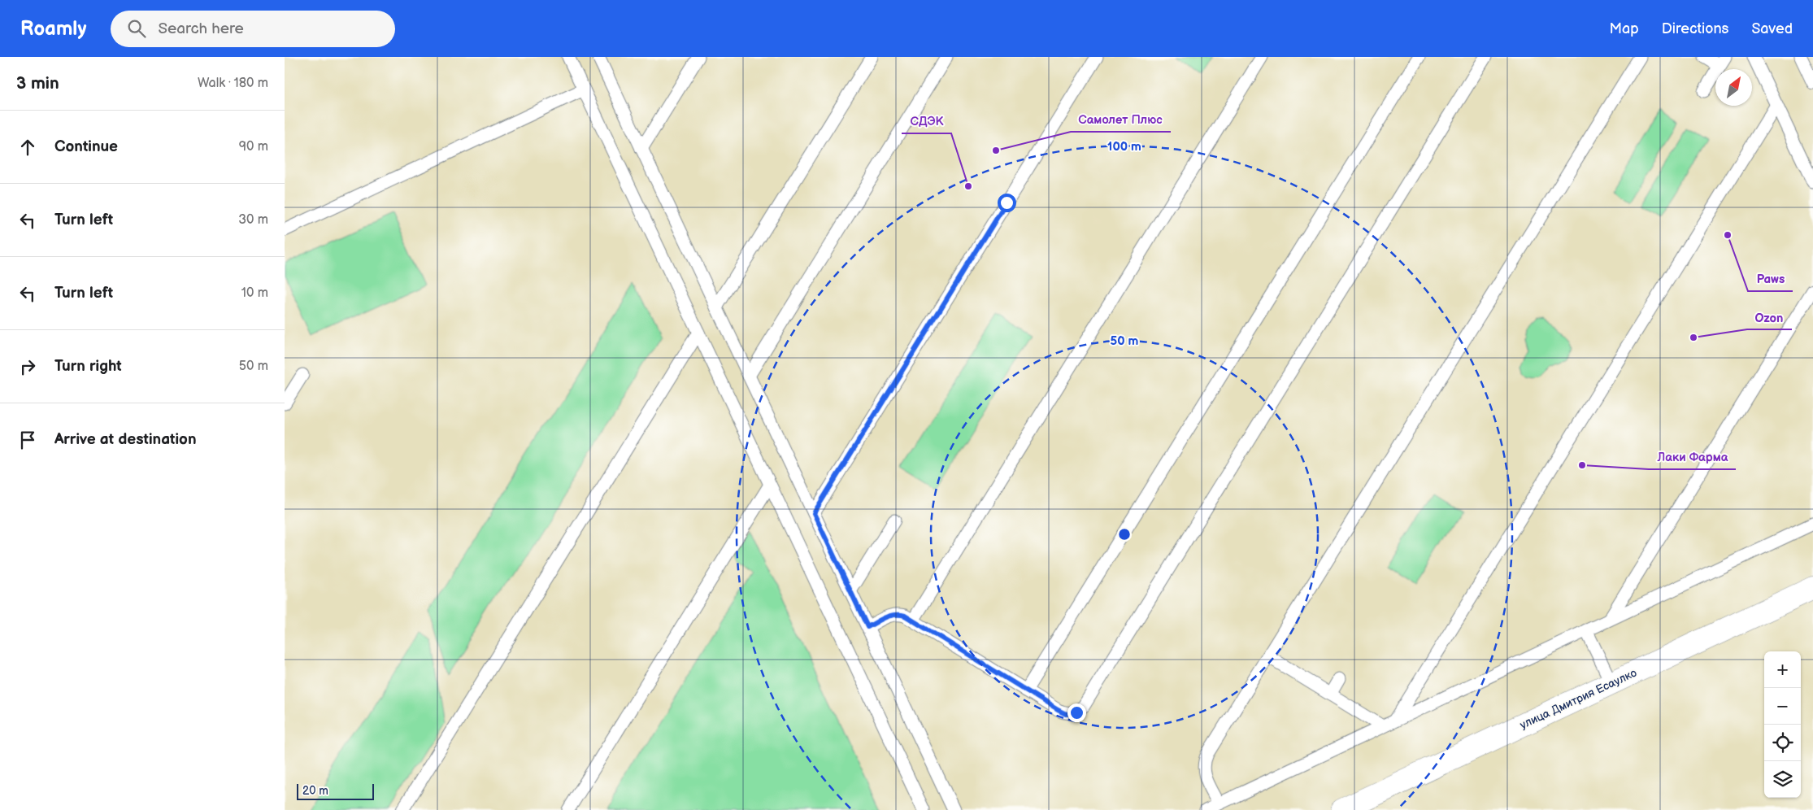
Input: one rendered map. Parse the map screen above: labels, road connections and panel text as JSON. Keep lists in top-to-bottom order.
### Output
{
  "streets": {
    "street": ["улица Дмитрия Есаулко"]
  },
  "places": [
    "Самолет Плюс",
    "СДЭК",
    "Paws",
    "Ozon",
    "Лаки Фарма"
  ],
  "scale_bar": "20 m",
  "north": "top right",
  "page": {
    "header": "Roamly",
    "search": "Search here",
    "nav": ["Map", "Directions", "Saved"],
    "heading": ["3 min", "Walk · 180 m"],
    "list": [
      ["Continue", "90 m"],
      ["Turn left", "30 m"],
      ["Turn left", "10 m"],
      ["Turn right", "50 m"],
      "Arrive at destination"
    ],
    "map_buttons": ["+", "−"],
    "scale": "20 m"
  },
  "rings": ["100 m", "50 m"]
}
